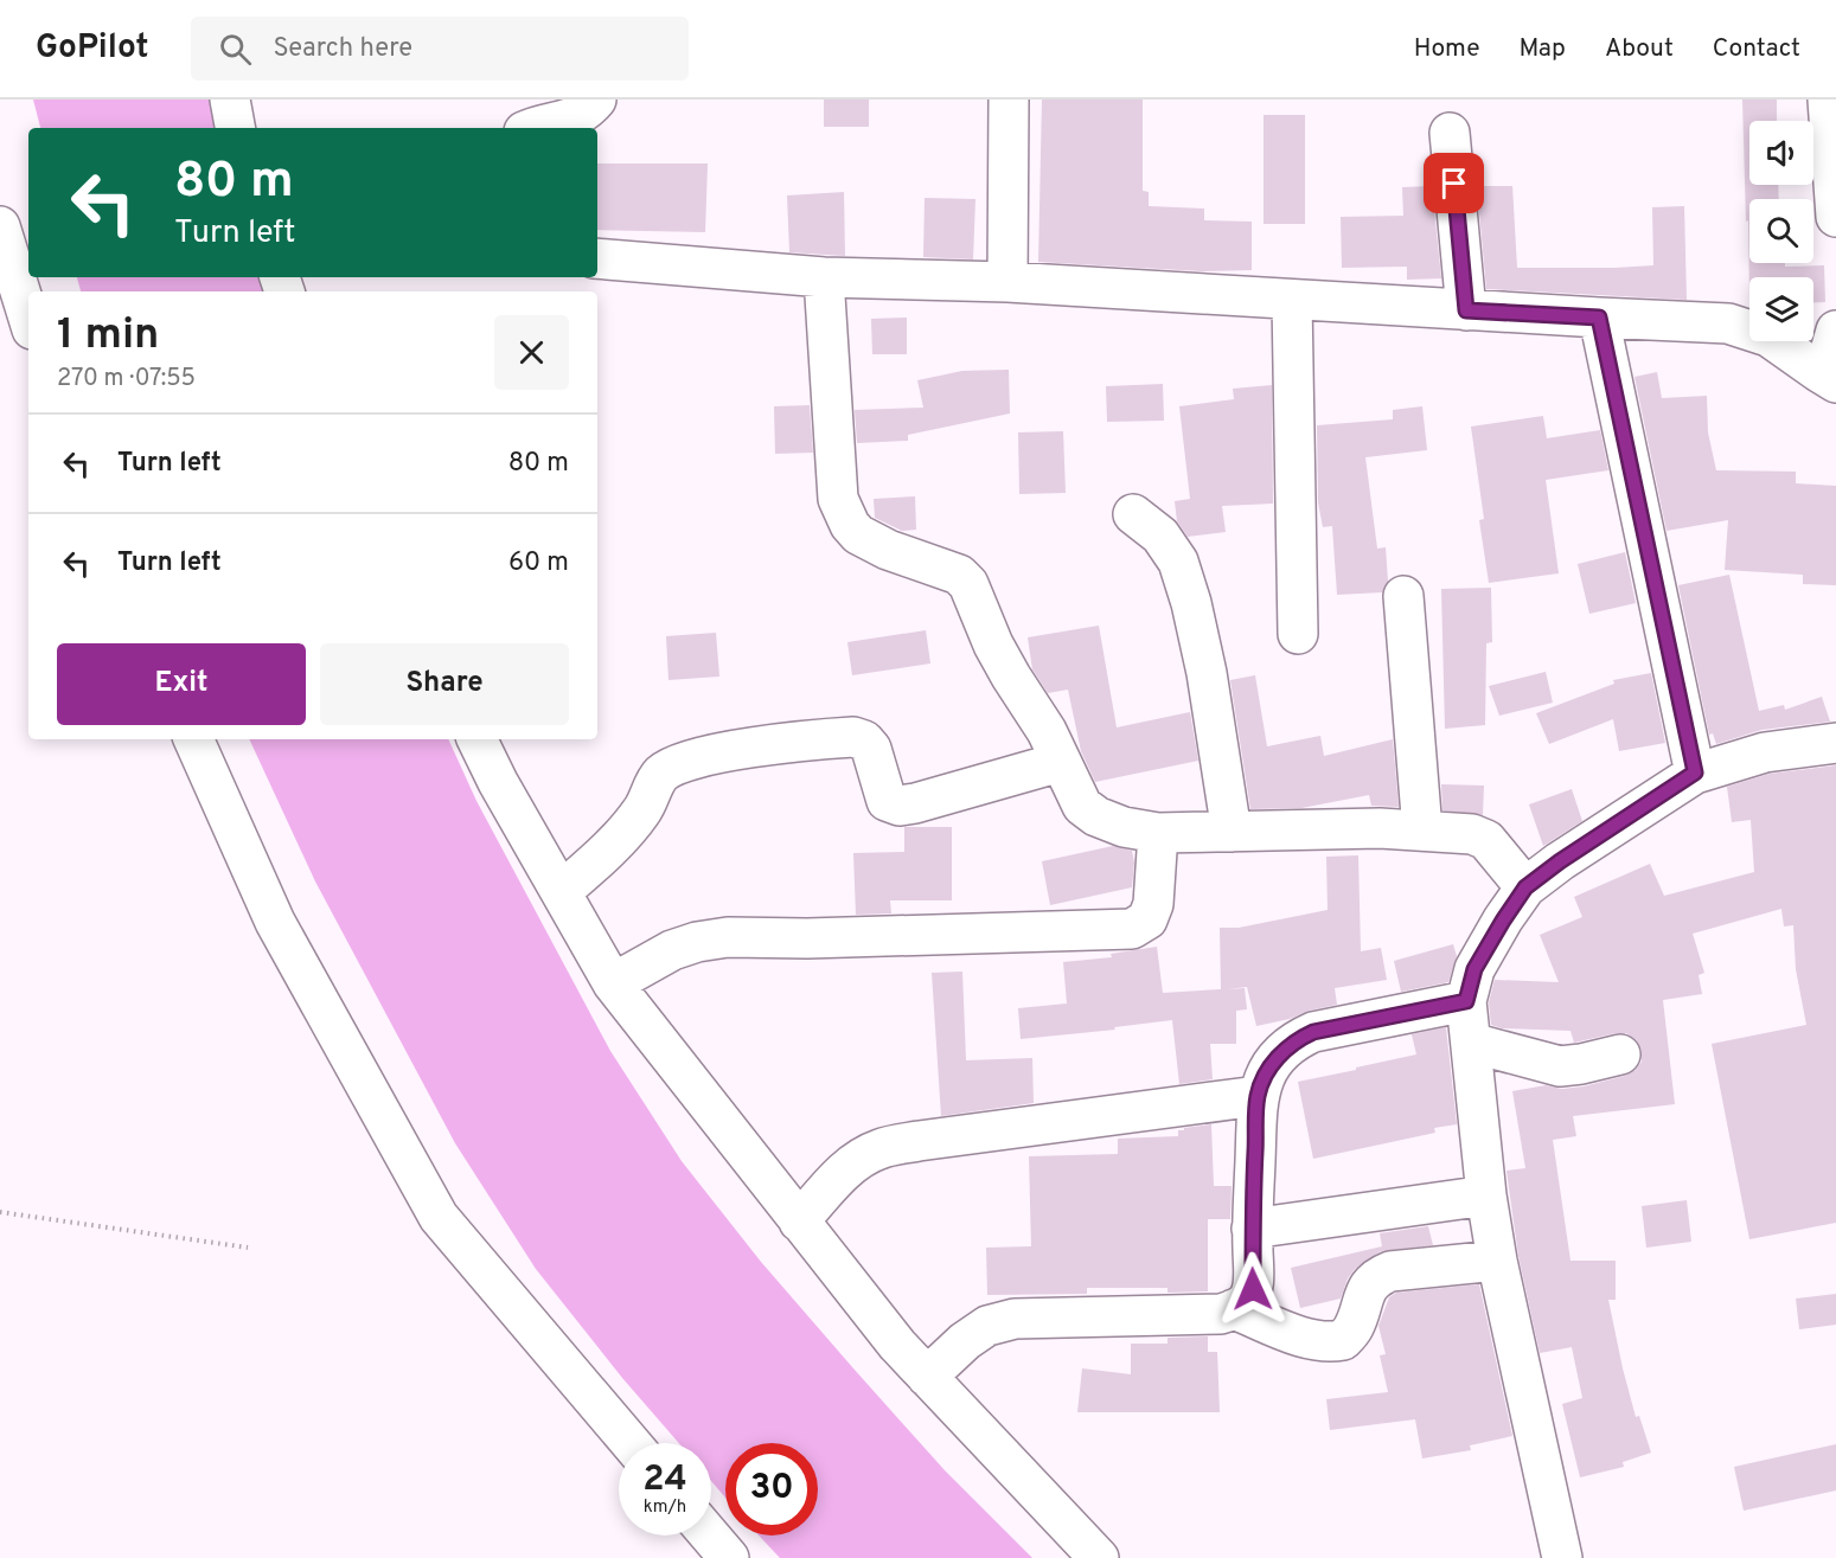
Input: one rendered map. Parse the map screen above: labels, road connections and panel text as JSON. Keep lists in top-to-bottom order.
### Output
{
  "page": {
    "header": "GoPilot",
    "search": "Search here",
    "nav": [
      "Home",
      "Map",
      "About",
      "Contact"
    ],
    "turn": ["80 m", "Turn left"],
    "heading": ["1 min", "270 m · 07:55"],
    "list": [
      {
        "name": "Turn left",
        "value": "80 m"
      },
      {
        "name": "Turn left",
        "value": "60 m"
      }
    ],
    "buttons": ["Exit", "Share"],
    "speed": "24 km/h",
    "limit": "30"
  }
}
